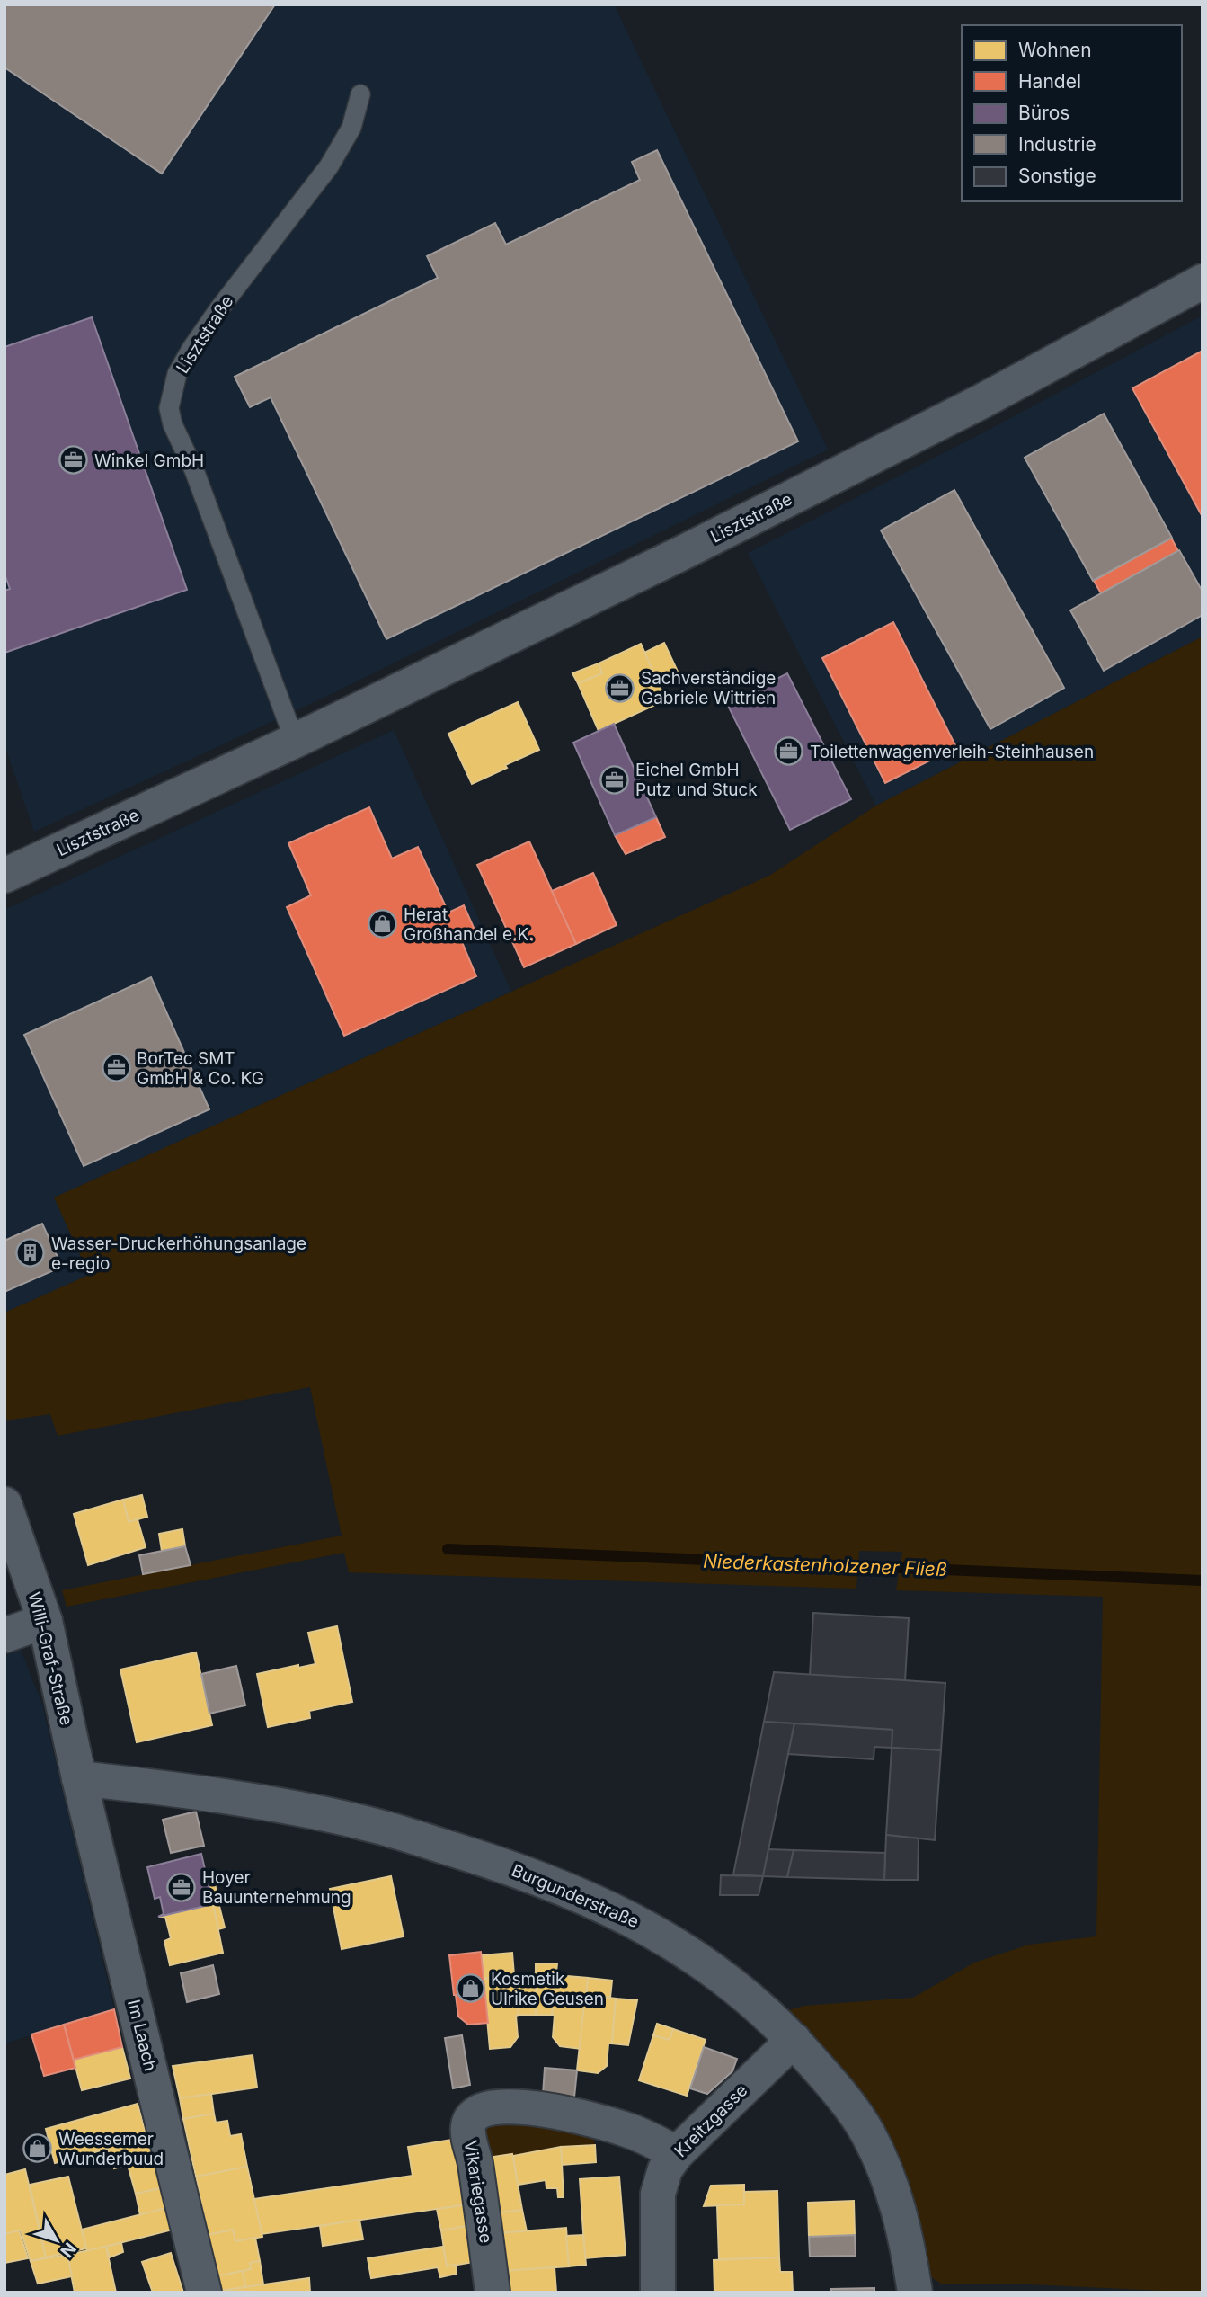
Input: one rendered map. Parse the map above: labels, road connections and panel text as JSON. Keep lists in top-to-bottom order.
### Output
{
  "streets": {
    "street": [
      "Lisztstraße",
      "Willi-Graf-Straße",
      "Burgunderstraße",
      "Im Laach",
      "Kreitzgasse",
      "Vikariegasse"
    ]
  },
  "crossings": [
    ["Willi-Graf-Straße", "Burgunderstraße"],
    ["Willi-Graf-Straße", "Im Laach"],
    ["Burgunderstraße", "Im Laach"],
    ["Burgunderstraße", "Kreitzgasse"],
    ["Kreitzgasse", "Vikariegasse"]
  ],
  "water": ["Niederkastenholzener Fließ"],
  "places": {
    "office": [
      "Winkel GmbH",
      "Sachverständige Gabriele Wittrien",
      "Toilettenwagenverleih-Steinhausen",
      "Eichel GmbH Putz und Stuck",
      "BorTec SMT GmbH & Co. KG",
      "Hoyer Bauunternehmung"
    ],
    "shop": ["Herat Großhandel e.K.", "Kosmetik Ulrike Geusen", "Weessemer Wunderbuud"],
    "building": ["Wasser-Druckerhöhungsanlage e-regio"]
  },
  "legend": [
    "Wohnen",
    "Handel",
    "Büros",
    "Industrie",
    "Sonstige"
  ],
  "north": "bottom right"
}
